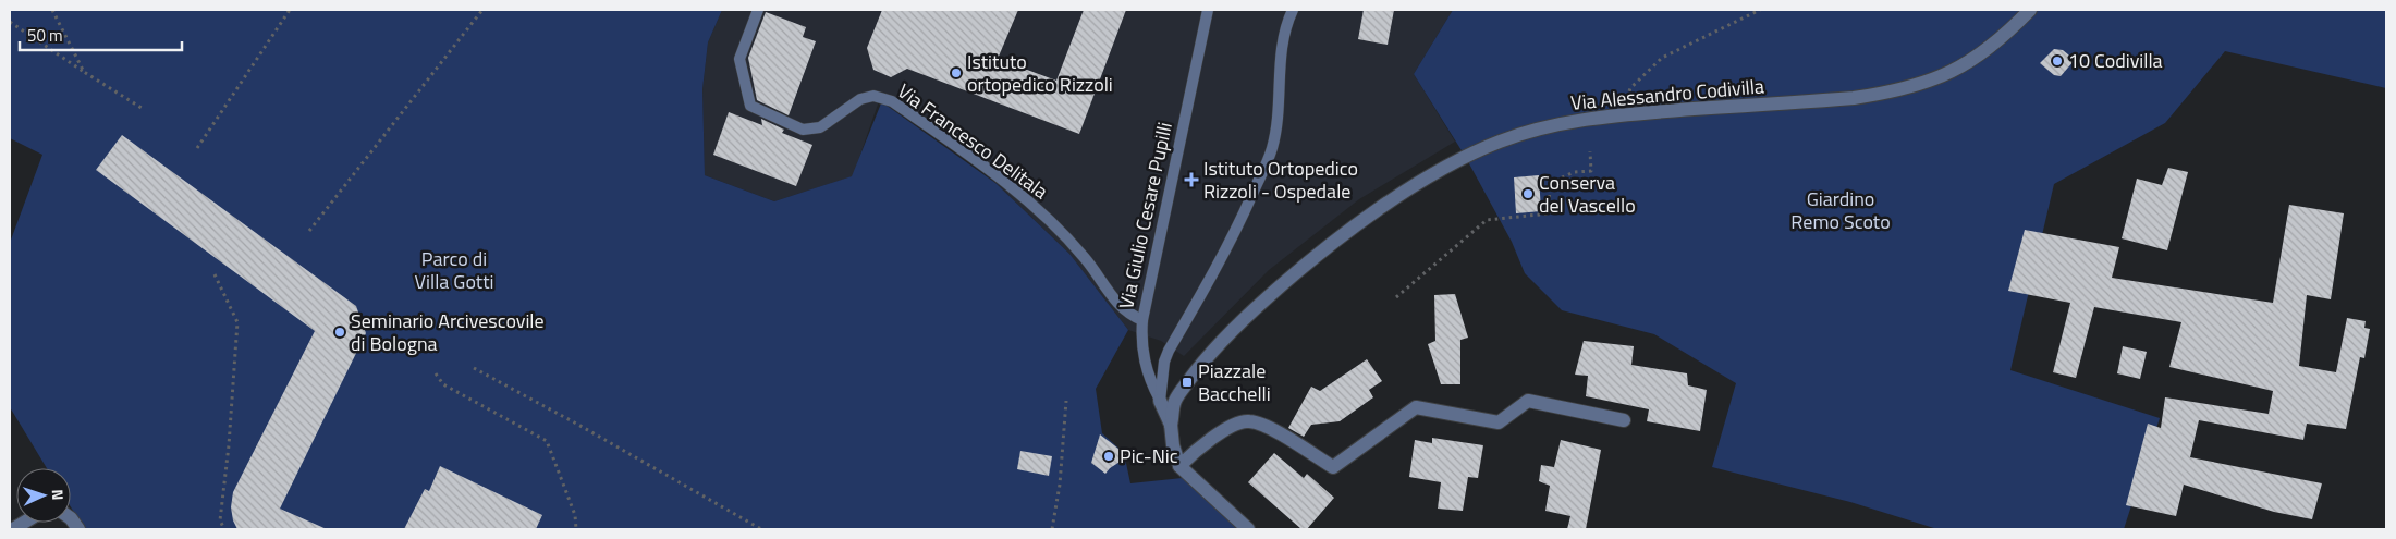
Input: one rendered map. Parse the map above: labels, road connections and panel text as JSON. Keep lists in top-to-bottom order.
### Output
{
  "streets": {
    "street": ["Via Alessandro Codivilla", "Via Giulio Cesare Pupilli"],
    "lane": ["Via Francesco Delitala"]
  },
  "crossings": [
    ["Via Alessandro Codivilla", "Via Giulio Cesare Pupilli"],
    ["Via Francesco Delitala", "Via Giulio Cesare Pupilli"]
  ],
  "parks": ["Giardino Remo Scoto", "Parco di Villa Gotti"],
  "places": {
    "other": [
      "10 Codivilla",
      "Istituto ortopedico Rizzoli",
      "Conserva del Vascello",
      "Seminario Arcivescovile di Bologna",
      "Pic-Nic"
    ],
    "health": ["Istituto Ortopedico Rizzoli - Ospedale"],
    "transit": ["Piazzale Bacchelli"]
  },
  "scale_bar": "50 m",
  "north": "right"
}
